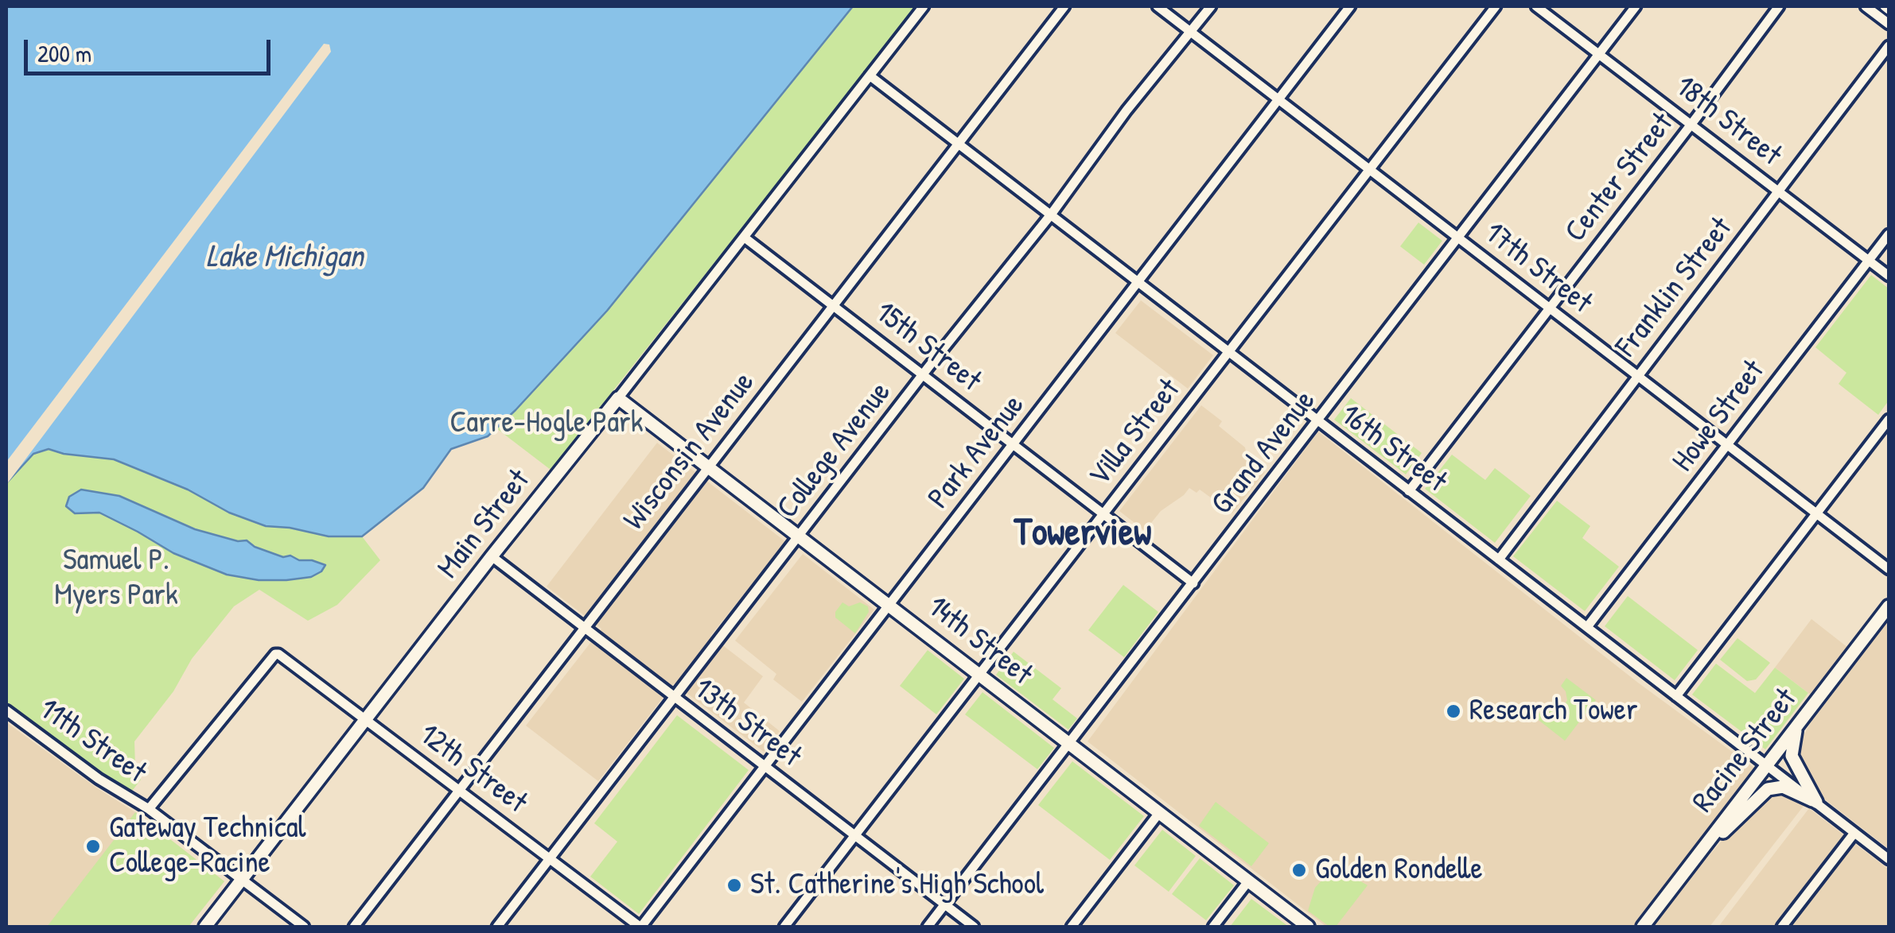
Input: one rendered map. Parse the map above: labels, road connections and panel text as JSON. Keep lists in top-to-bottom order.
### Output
{
  "streets": {
    "main road": ["Main Street", "14th Street", "Racine Street"],
    "street": [
      "18th Street",
      "Center Street",
      "17th Street",
      "Franklin Street",
      "15th Street",
      "Howe Street",
      "Villa Street",
      "16th Street",
      "College Avenue",
      "Wisconsin Avenue",
      "Park Avenue",
      "Grand Avenue",
      "13th Street",
      "11th Street",
      "12th Street"
    ]
  },
  "crossings": [
    ["18th Street", "Center Street"],
    ["18th Street", "Franklin Street"],
    ["18th Street", "Howe Street"],
    ["18th Street", "Grand Avenue"],
    ["Center Street", "17th Street"],
    ["Center Street", "16th Street"],
    ["17th Street", "Franklin Street"],
    ["17th Street", "Howe Street"],
    ["17th Street", "Villa Street"],
    ["17th Street", "College Avenue"],
    ["17th Street", "Park Avenue"],
    ["17th Street", "Grand Avenue"],
    ["Franklin Street", "16th Street"],
    ["15th Street", "Villa Street"],
    ["15th Street", "College Avenue"],
    ["15th Street", "Wisconsin Avenue"],
    ["15th Street", "Park Avenue"],
    ["15th Street", "Grand Avenue"],
    ["15th Street", "Main Street"],
    ["Howe Street", "16th Street"],
    ["Villa Street", "16th Street"],
    ["Villa Street", "14th Street"],
    ["Villa Street", "13th Street"],
    ["16th Street", "College Avenue"],
    ["16th Street", "Wisconsin Avenue"],
    ["16th Street", "Park Avenue"],
    ["16th Street", "Grand Avenue"],
    ["16th Street", "Main Street"],
    ["16th Street", "Racine Street"],
    ["College Avenue", "14th Street"],
    ["College Avenue", "13th Street"],
    ["College Avenue", "12th Street"],
    ["Wisconsin Avenue", "14th Street"],
    ["Wisconsin Avenue", "13th Street"],
    ["Wisconsin Avenue", "12th Street"],
    ["Park Avenue", "14th Street"],
    ["Park Avenue", "13th Street"],
    ["Park Avenue", "12th Street"],
    ["Grand Avenue", "14th Street"],
    ["Grand Avenue", "13th Street"],
    ["Main Street", "14th Street"],
    ["Main Street", "13th Street"],
    ["Main Street", "11th Street"],
    ["Main Street", "12th Street"],
    ["11th Street", "12th Street"]
  ],
  "districts": ["Towerview"],
  "water": ["Lake Michigan"],
  "parks": ["Carre-Hogle Park", "Samuel P. Myers Park"],
  "places": [
    "Research Tower",
    "Gateway Technical College-Racine",
    "Golden Rondelle",
    "St. Catherine's High School"
  ],
  "scale_bar": "200 m"
}
